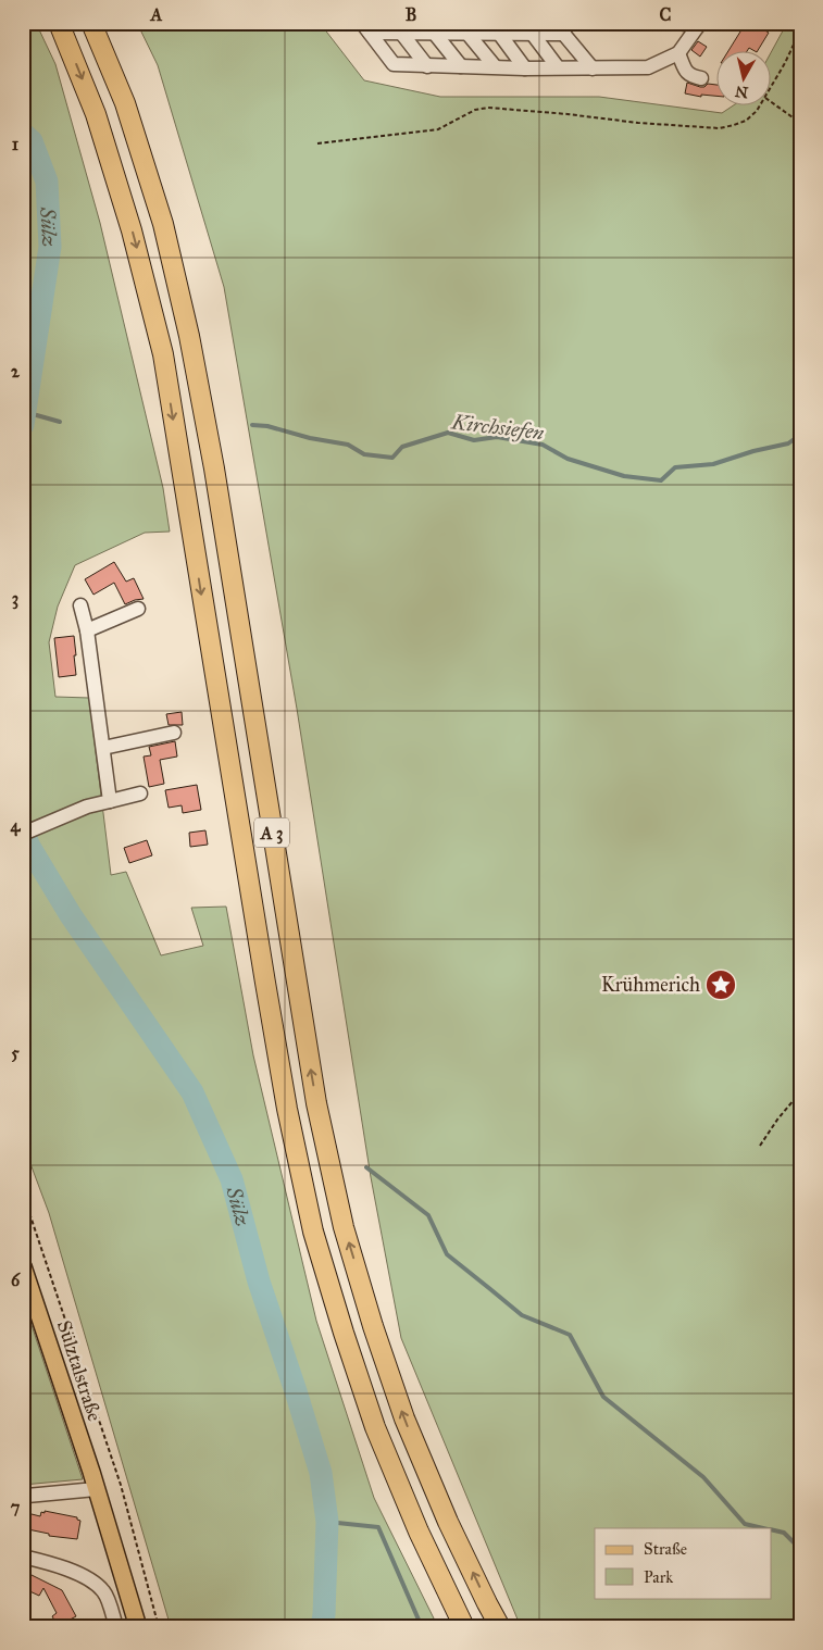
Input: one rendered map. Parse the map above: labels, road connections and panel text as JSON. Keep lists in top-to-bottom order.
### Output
{
  "streets": {
    "highway": ["A 3"],
    "main road": ["Sülztalstraße"]
  },
  "water": ["Sülz", "Kirchsiefen"],
  "places": {
    "place": ["Krühmerich"]
  },
  "legend": ["Straße", "Park"],
  "north": "bottom",
  "grid": {
    "columns": ["A", "B", "C"],
    "rows": [
      "1",
      "2",
      "3",
      "4",
      "5",
      "6",
      "7"
    ]
  }
}
